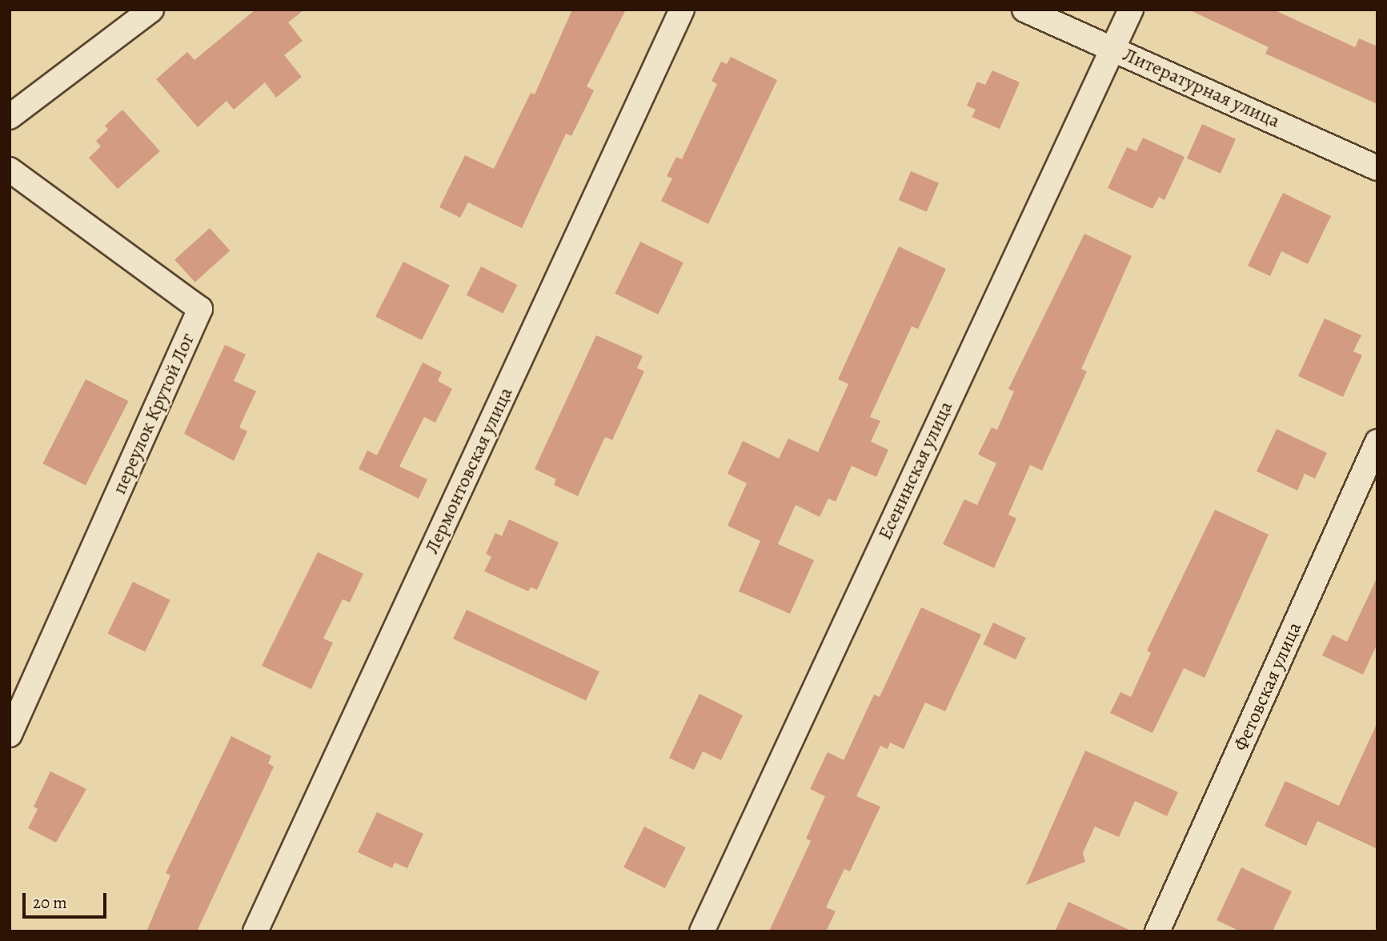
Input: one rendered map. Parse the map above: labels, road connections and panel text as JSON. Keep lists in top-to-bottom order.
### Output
{
  "streets": {
    "street": [
      "Литературная улица",
      "переулок Крутой Лог",
      "Лермонтовская улица",
      "Есенинская улица",
      "Фетовская улица"
    ]
  },
  "crossings": [
    ["Литературная улица", "Есенинская улица"]
  ],
  "scale_bar": "20 m"
}
